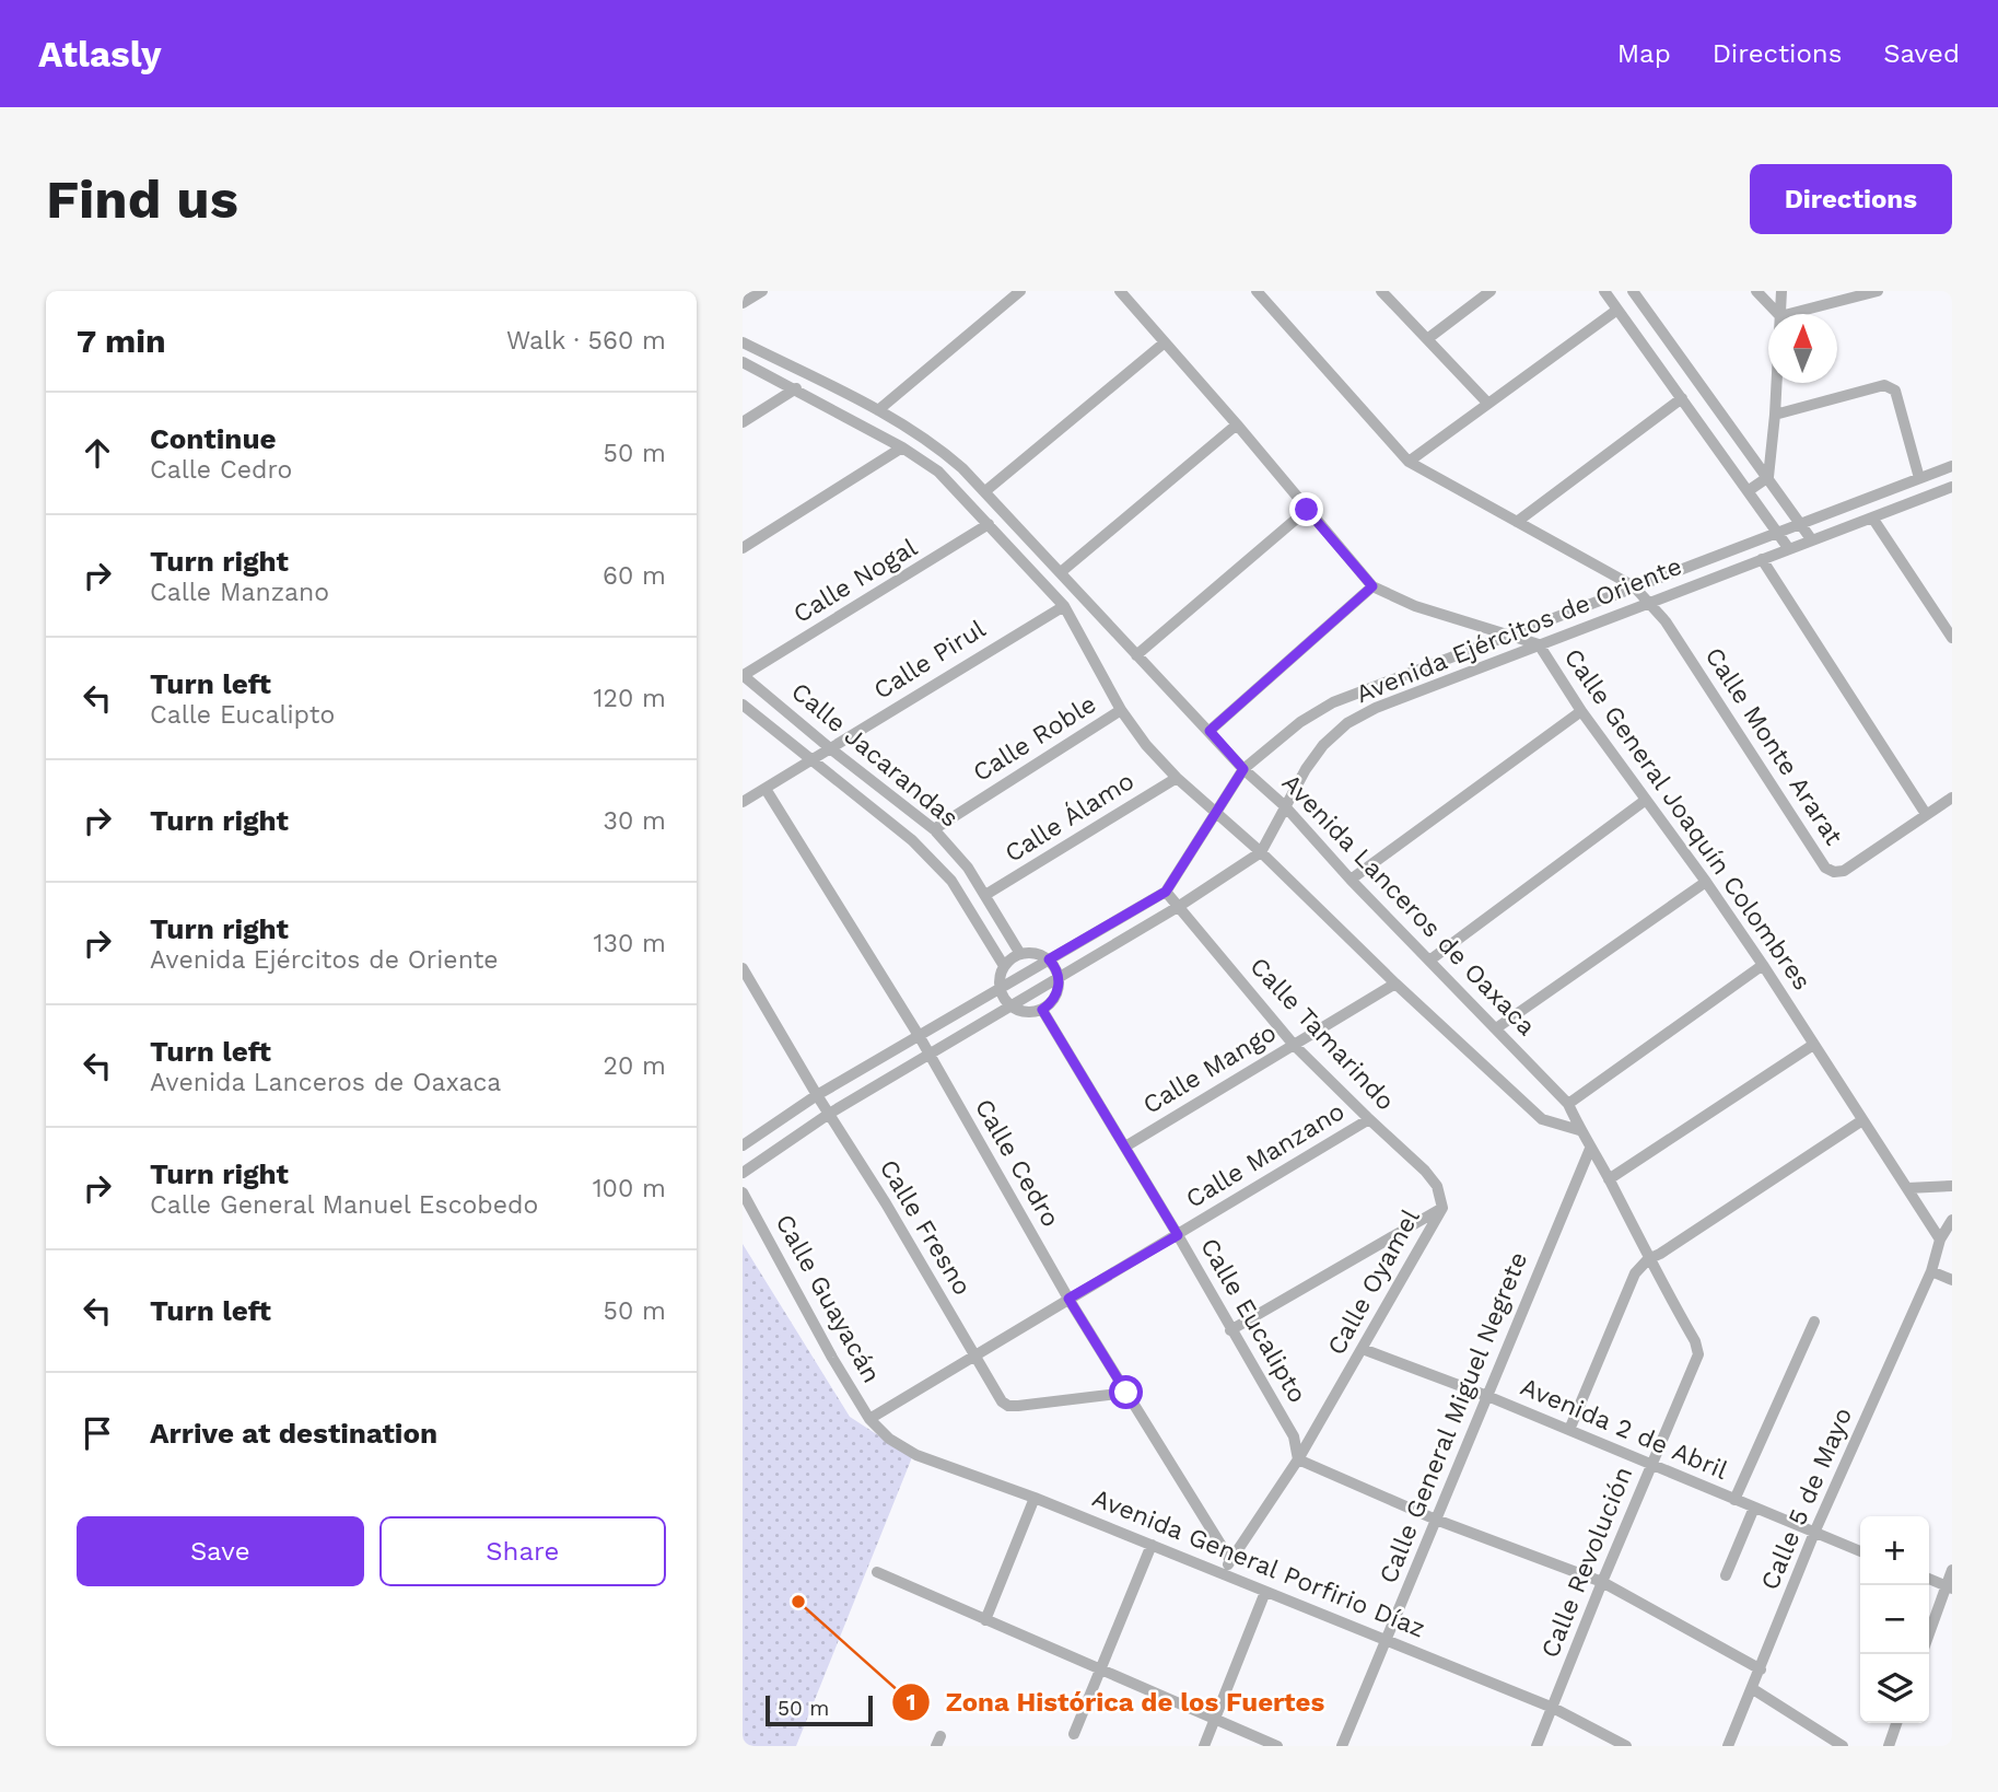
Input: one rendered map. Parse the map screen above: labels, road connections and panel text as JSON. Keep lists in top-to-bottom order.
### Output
{
  "streets": {
    "street": [
      "Calle Nogal",
      "Avenida Ejércitos de Oriente",
      "Calle Pirul",
      "Calle Roble",
      "Calle Monte Ararat",
      "Calle Jacarandas",
      "Calle Álamo",
      "Calle General Joaquín Colombres",
      "Avenida Lanceros de Oaxaca",
      "Calle Tamarindo",
      "Calle Mango",
      "Calle Manzano",
      "Calle Cedro",
      "Calle Fresno",
      "Calle Oyamel",
      "Calle Guayacán",
      "Calle Eucalipto",
      "Calle General Miguel Negrete",
      "Avenida 2 de Abril",
      "Calle 5 de Mayo",
      "Calle Revolución",
      "Avenida General Porfirio Díaz"
    ]
  },
  "crossings": [
    ["Calle Nogal", "Calle Jacarandas"],
    ["Avenida Ejércitos de Oriente", "Calle Monte Ararat"],
    ["Avenida Ejércitos de Oriente", "Calle General Joaquín Colombres"],
    ["Avenida Ejércitos de Oriente", "Avenida Lanceros de Oaxaca"],
    ["Avenida Ejércitos de Oriente", "Calle Tamarindo"],
    ["Avenida Ejércitos de Oriente", "Calle Cedro"],
    ["Avenida Ejércitos de Oriente", "Calle Fresno"],
    ["Calle Pirul", "Calle Jacarandas"],
    ["Calle Pirul", "Calle Cedro"],
    ["Calle Roble", "Calle Jacarandas"],
    ["Calle Jacarandas", "Calle Álamo"],
    ["Avenida Lanceros de Oaxaca", "Calle General Miguel Negrete"],
    ["Avenida Lanceros de Oaxaca", "Calle Revolución"],
    ["Calle Tamarindo", "Calle Mango"],
    ["Calle Tamarindo", "Calle Manzano"],
    ["Calle Tamarindo", "Calle Oyamel"],
    ["Calle Mango", "Calle Eucalipto"],
    ["Calle Manzano", "Calle Cedro"],
    ["Calle Manzano", "Calle Fresno"],
    ["Calle Manzano", "Calle Guayacán"],
    ["Calle Manzano", "Calle Eucalipto"],
    ["Calle Manzano", "Avenida General Porfirio Díaz"],
    ["Calle Cedro", "Calle Fresno"],
    ["Calle Cedro", "Calle Oyamel"],
    ["Calle Oyamel", "Calle Eucalipto"],
    ["Calle Oyamel", "Avenida 2 de Abril"],
    ["Calle Oyamel", "Avenida General Porfirio Díaz"],
    ["Calle Guayacán", "Avenida General Porfirio Díaz"],
    ["Calle General Miguel Negrete", "Avenida 2 de Abril"],
    ["Calle General Miguel Negrete", "Avenida General Porfirio Díaz"],
    ["Avenida 2 de Abril", "Calle 5 de Mayo"],
    ["Avenida 2 de Abril", "Calle Revolución"],
    ["Calle Revolución", "Avenida General Porfirio Díaz"]
  ],
  "places": ["Zona Histórica de los Fuertes"],
  "scale_bar": "50 m",
  "north": "top",
  "page": {
    "header": "Atlasly",
    "nav": ["Map", "Directions", "Saved"],
    "buttons": [
      "Directions",
      ["Save", "Share"]
    ],
    "title": "Find us",
    "heading": ["7 min", "Walk · 560 m"],
    "list": [
      ["Continue", "Calle Cedro", "50 m"],
      ["Turn right", "Calle Manzano", "60 m"],
      ["Turn left", "Calle Eucalipto", "120 m"],
      ["Turn right", "30 m"],
      ["Turn right", "Avenida Ejércitos de Oriente", "130 m"],
      ["Turn left", "Avenida Lanceros de Oaxaca", "20 m"],
      ["Turn right", "Calle General Manuel Escobedo", "100 m"],
      ["Turn left", "50 m"],
      "Arrive at destination"
    ],
    "map_buttons": ["+", "−"],
    "scale": "50 m"
  }
}
